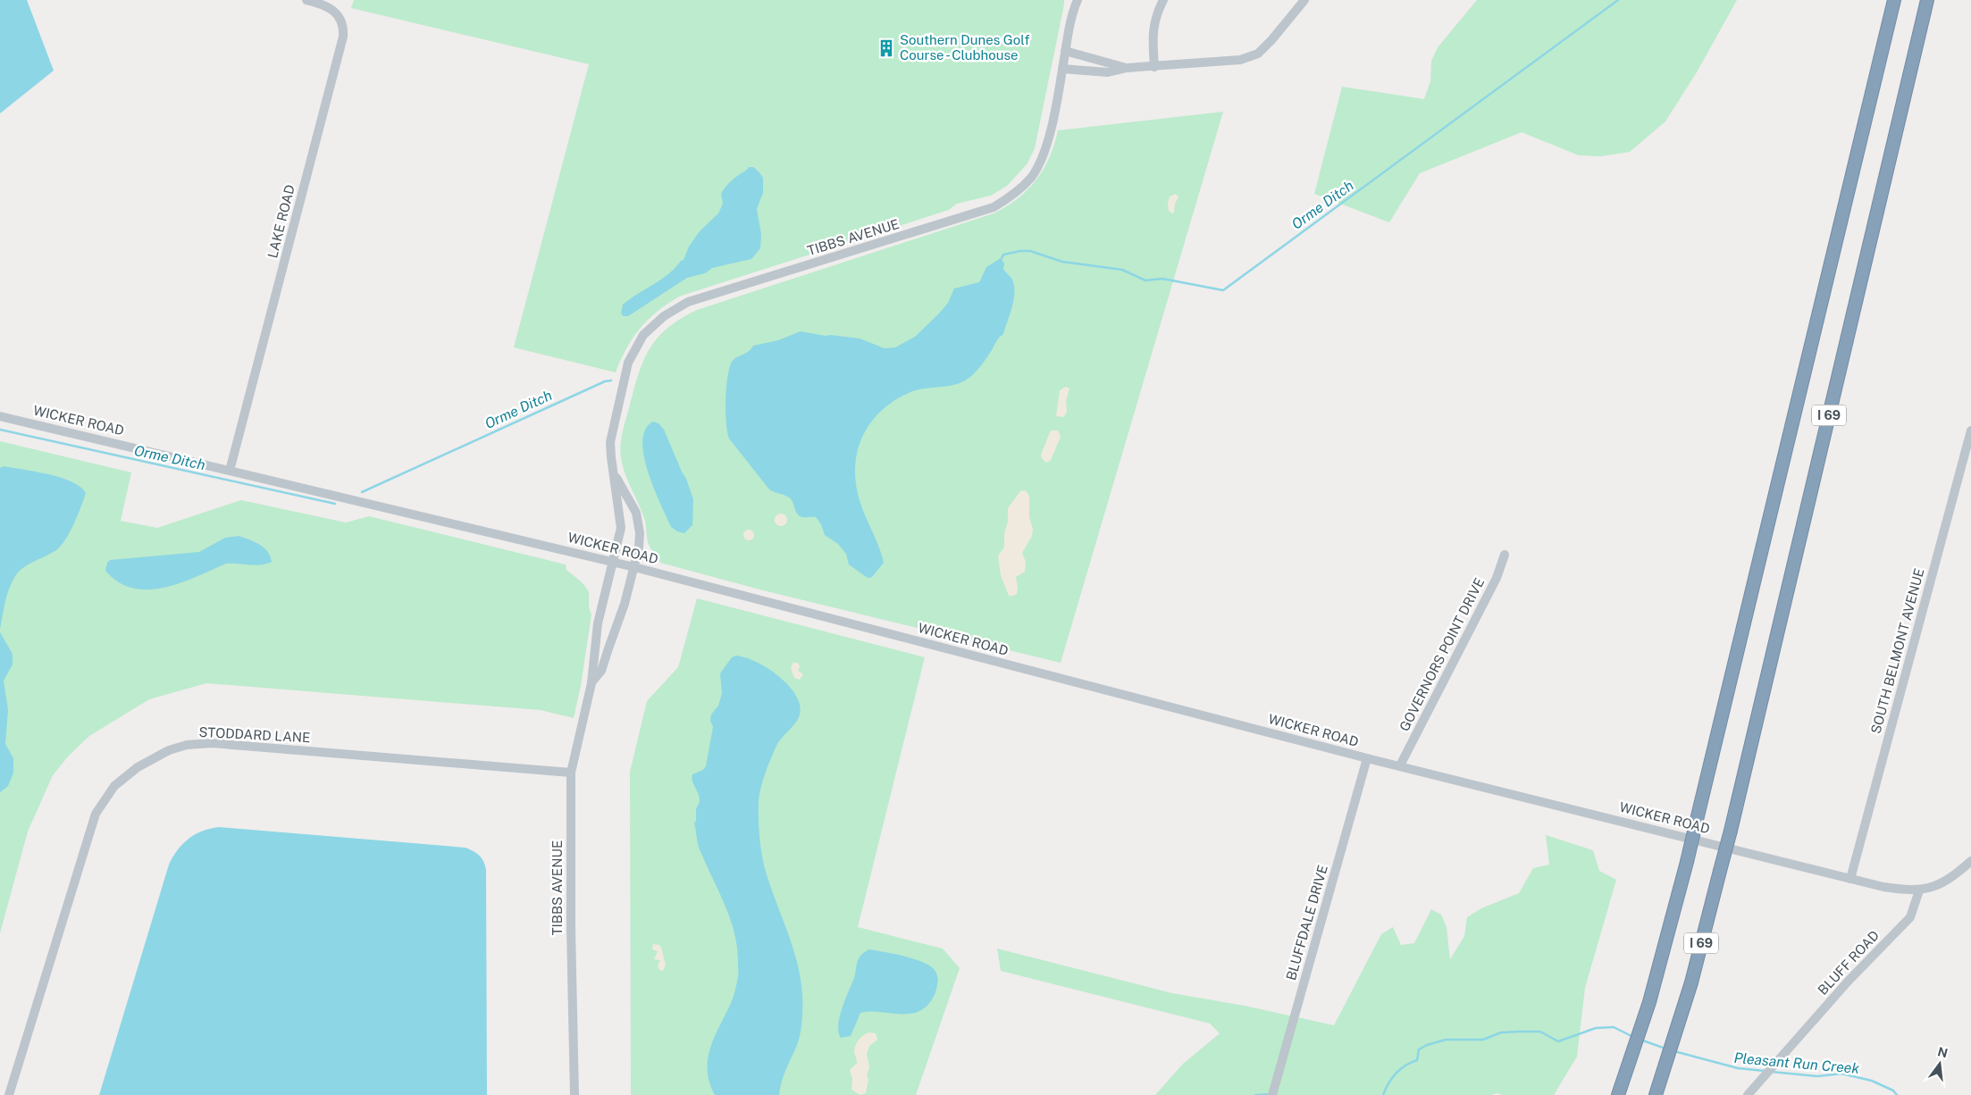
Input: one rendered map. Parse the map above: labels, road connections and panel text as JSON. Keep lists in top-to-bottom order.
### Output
{
  "streets": {
    "highway": ["I 69"],
    "street": [
      "LAKE ROAD",
      "TIBBS AVENUE",
      "WICKER ROAD",
      "SOUTH BELMONT AVENUE",
      "GOVERNORS POINT DRIVE",
      "STODDARD LANE",
      "BLUFFDALE DRIVE",
      "BLUFF ROAD"
    ]
  },
  "crossings": [
    ["LAKE ROAD", "WICKER ROAD"],
    ["TIBBS AVENUE", "WICKER ROAD"],
    ["TIBBS AVENUE", "STODDARD LANE"],
    ["WICKER ROAD", "SOUTH BELMONT AVENUE"],
    ["WICKER ROAD", "GOVERNORS POINT DRIVE"],
    ["WICKER ROAD", "BLUFFDALE DRIVE"],
    ["WICKER ROAD", "BLUFF ROAD"]
  ],
  "water": ["Orme Ditch", "Pleasant Run Creek"],
  "places": {
    "building": ["Southern Dunes Golf Course - Clubhouse"]
  },
  "north": "top"
}
